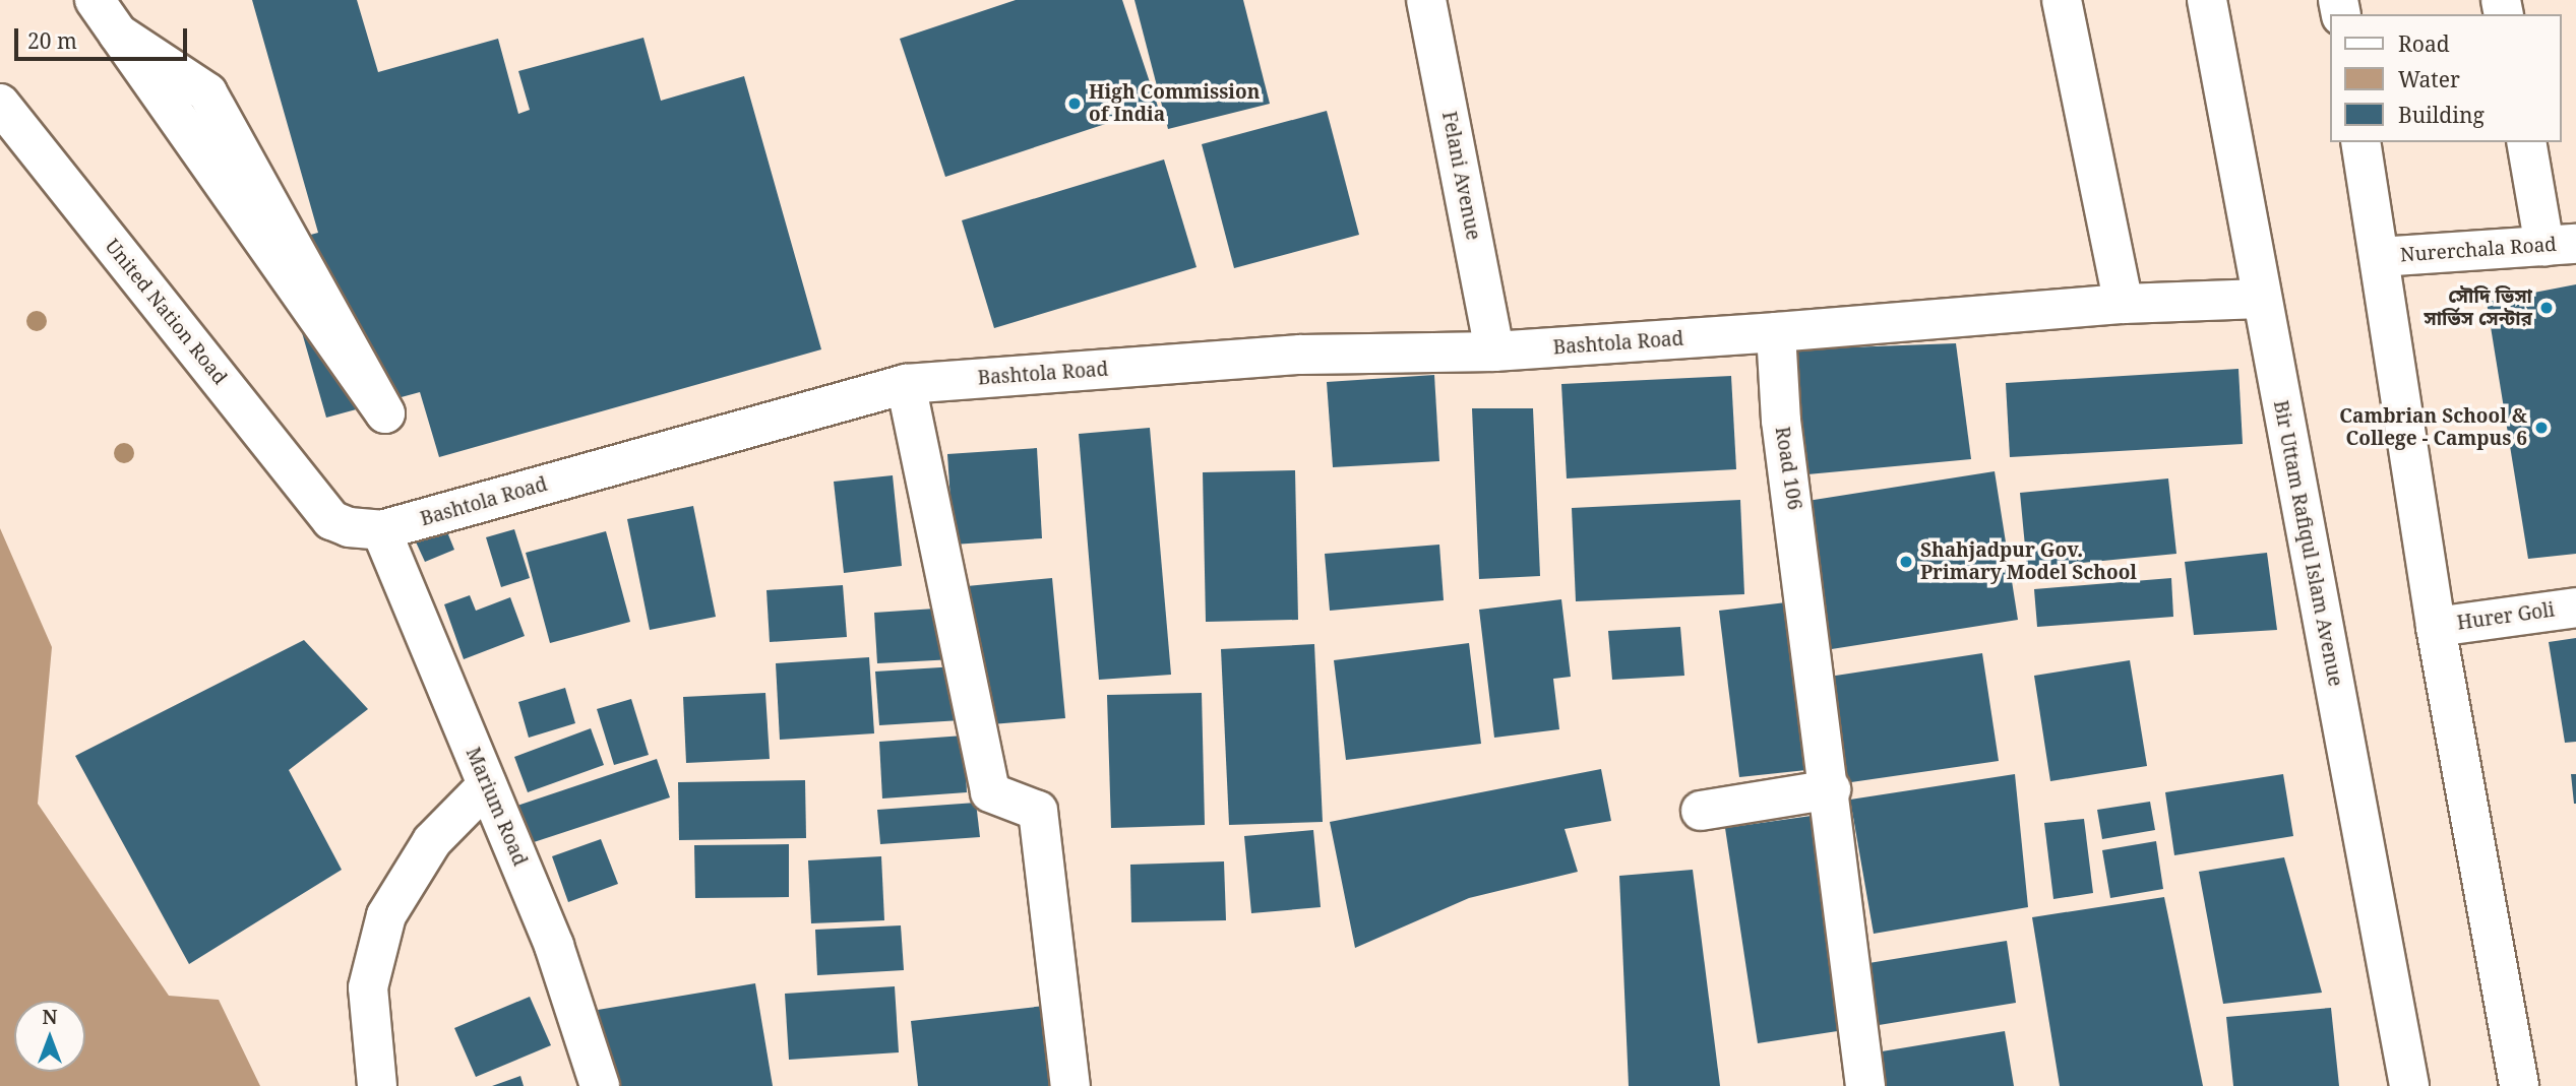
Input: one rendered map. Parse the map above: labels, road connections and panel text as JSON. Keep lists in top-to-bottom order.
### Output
{
  "streets": {
    "street": [
      "Felani Avenue",
      "Nurerchala Road",
      "United Nation Road",
      "Bashtola Road",
      "Road 106",
      "Bir Uttam Rafiqul Islam Avenue",
      "Hurer Goli",
      "Marium Road"
    ]
  },
  "crossings": [
    ["Felani Avenue", "Bashtola Road"],
    ["United Nation Road", "Bashtola Road"],
    ["Bashtola Road", "Road 106"],
    ["Bashtola Road", "Marium Road"]
  ],
  "places": [
    "High Commission of India",
    "সৌদি ভিসা সার্ভিস সেন্টার",
    "Cambrian School & College - Campus 6",
    "Shahjadpur Gov. Primary Model School"
  ],
  "legend": ["Road", "Water", "Building"],
  "scale_bar": "20 m",
  "north": "top"
}
